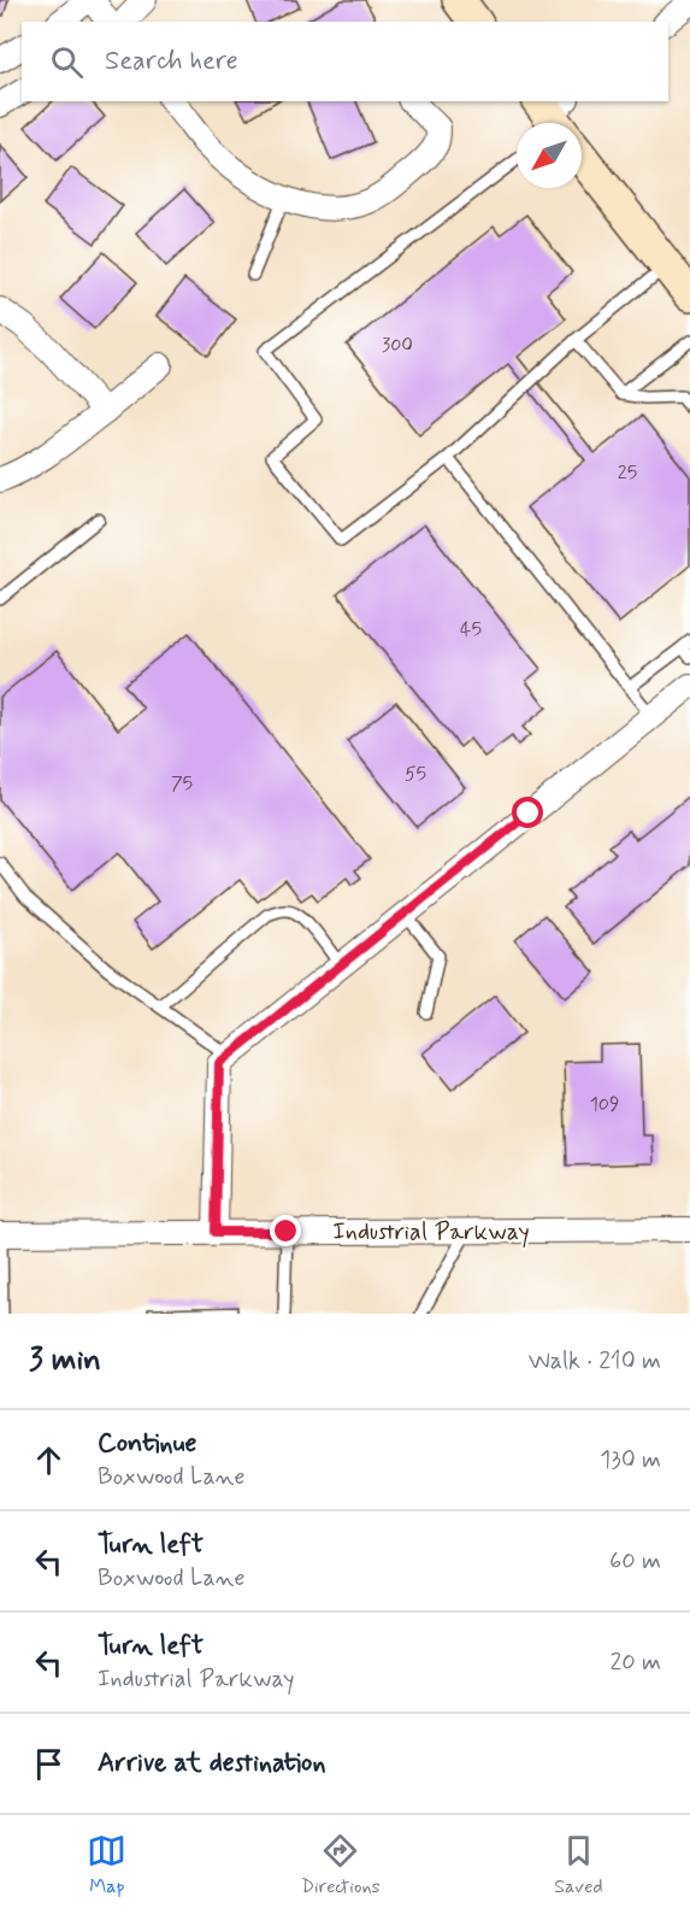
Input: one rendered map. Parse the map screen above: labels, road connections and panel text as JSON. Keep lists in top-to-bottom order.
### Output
{
  "streets": {
    "street": ["Industrial Parkway"]
  },
  "house_numbers": [
    "300",
    "25",
    "45",
    "55",
    "75",
    "109"
  ],
  "north": "bottom left",
  "page": {
    "search": "Search here",
    "heading": ["3 min", "Walk · 210 m"],
    "list": [
      ["Continue", "Boxwood Lane", "130 m"],
      ["Turn left", "Boxwood Lane", "60 m"],
      ["Turn left", "Industrial Parkway", "20 m"],
      "Arrive at destination"
    ],
    "nav": ["Map", "Directions", "Saved"]
  }
}
